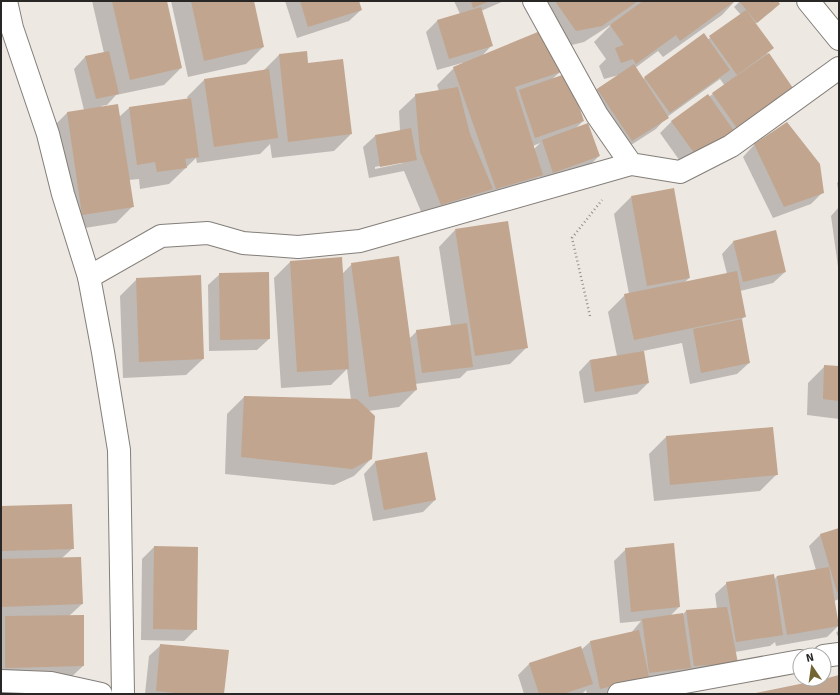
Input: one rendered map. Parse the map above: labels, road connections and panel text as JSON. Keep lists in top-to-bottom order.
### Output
{
  "north": "top"
}
